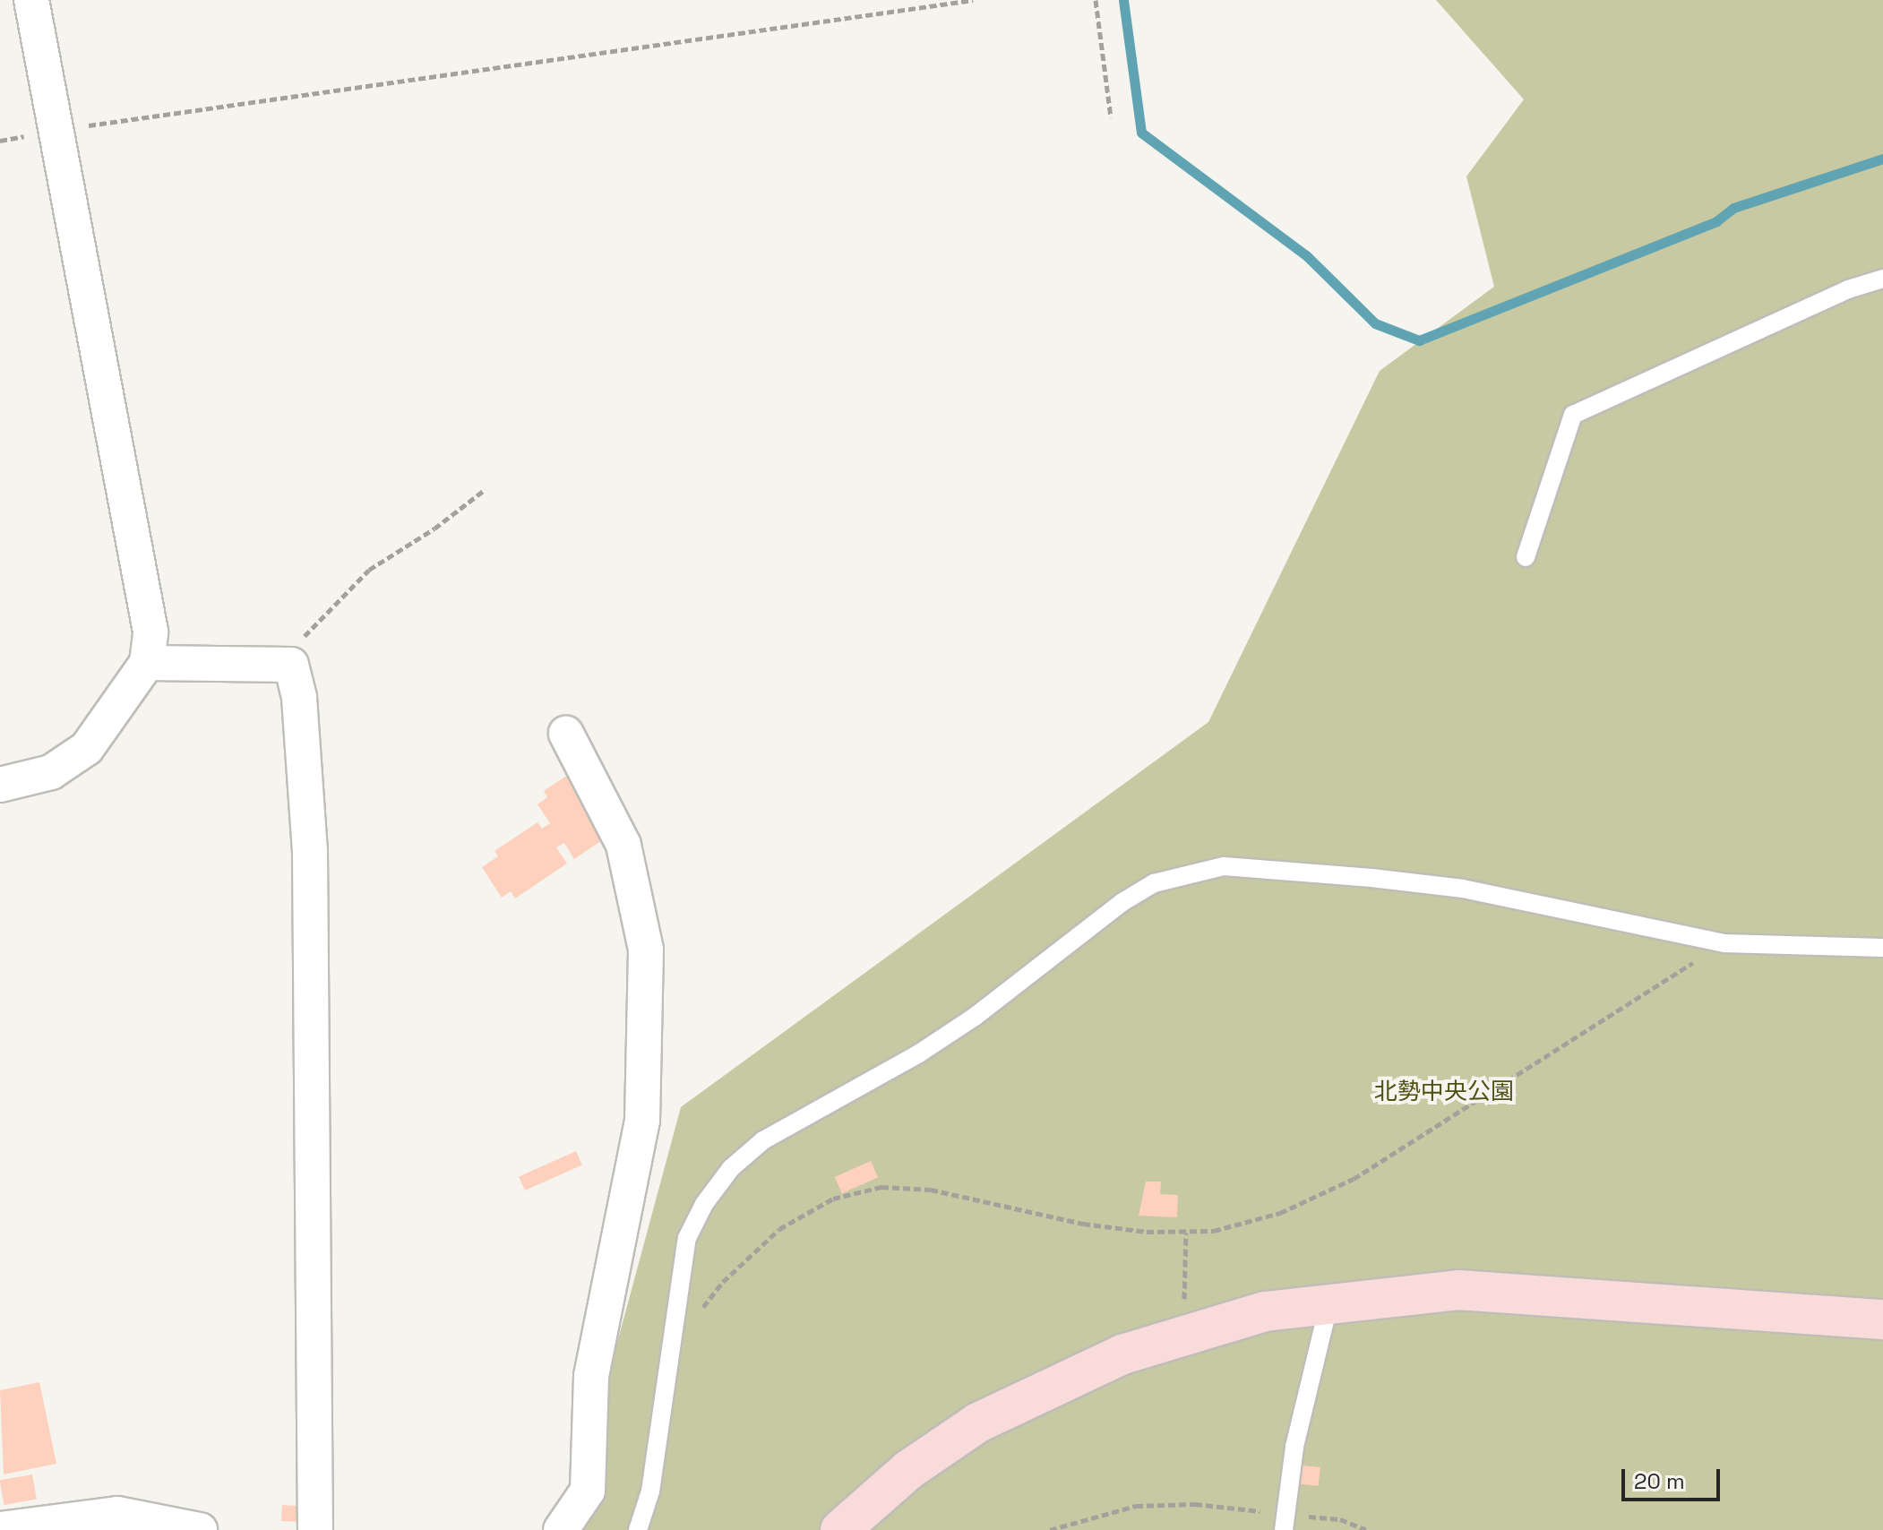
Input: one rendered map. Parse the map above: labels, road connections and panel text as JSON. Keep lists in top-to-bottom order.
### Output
{
  "parks": ["北勢中央公園"],
  "scale_bar": "20 m"
}
